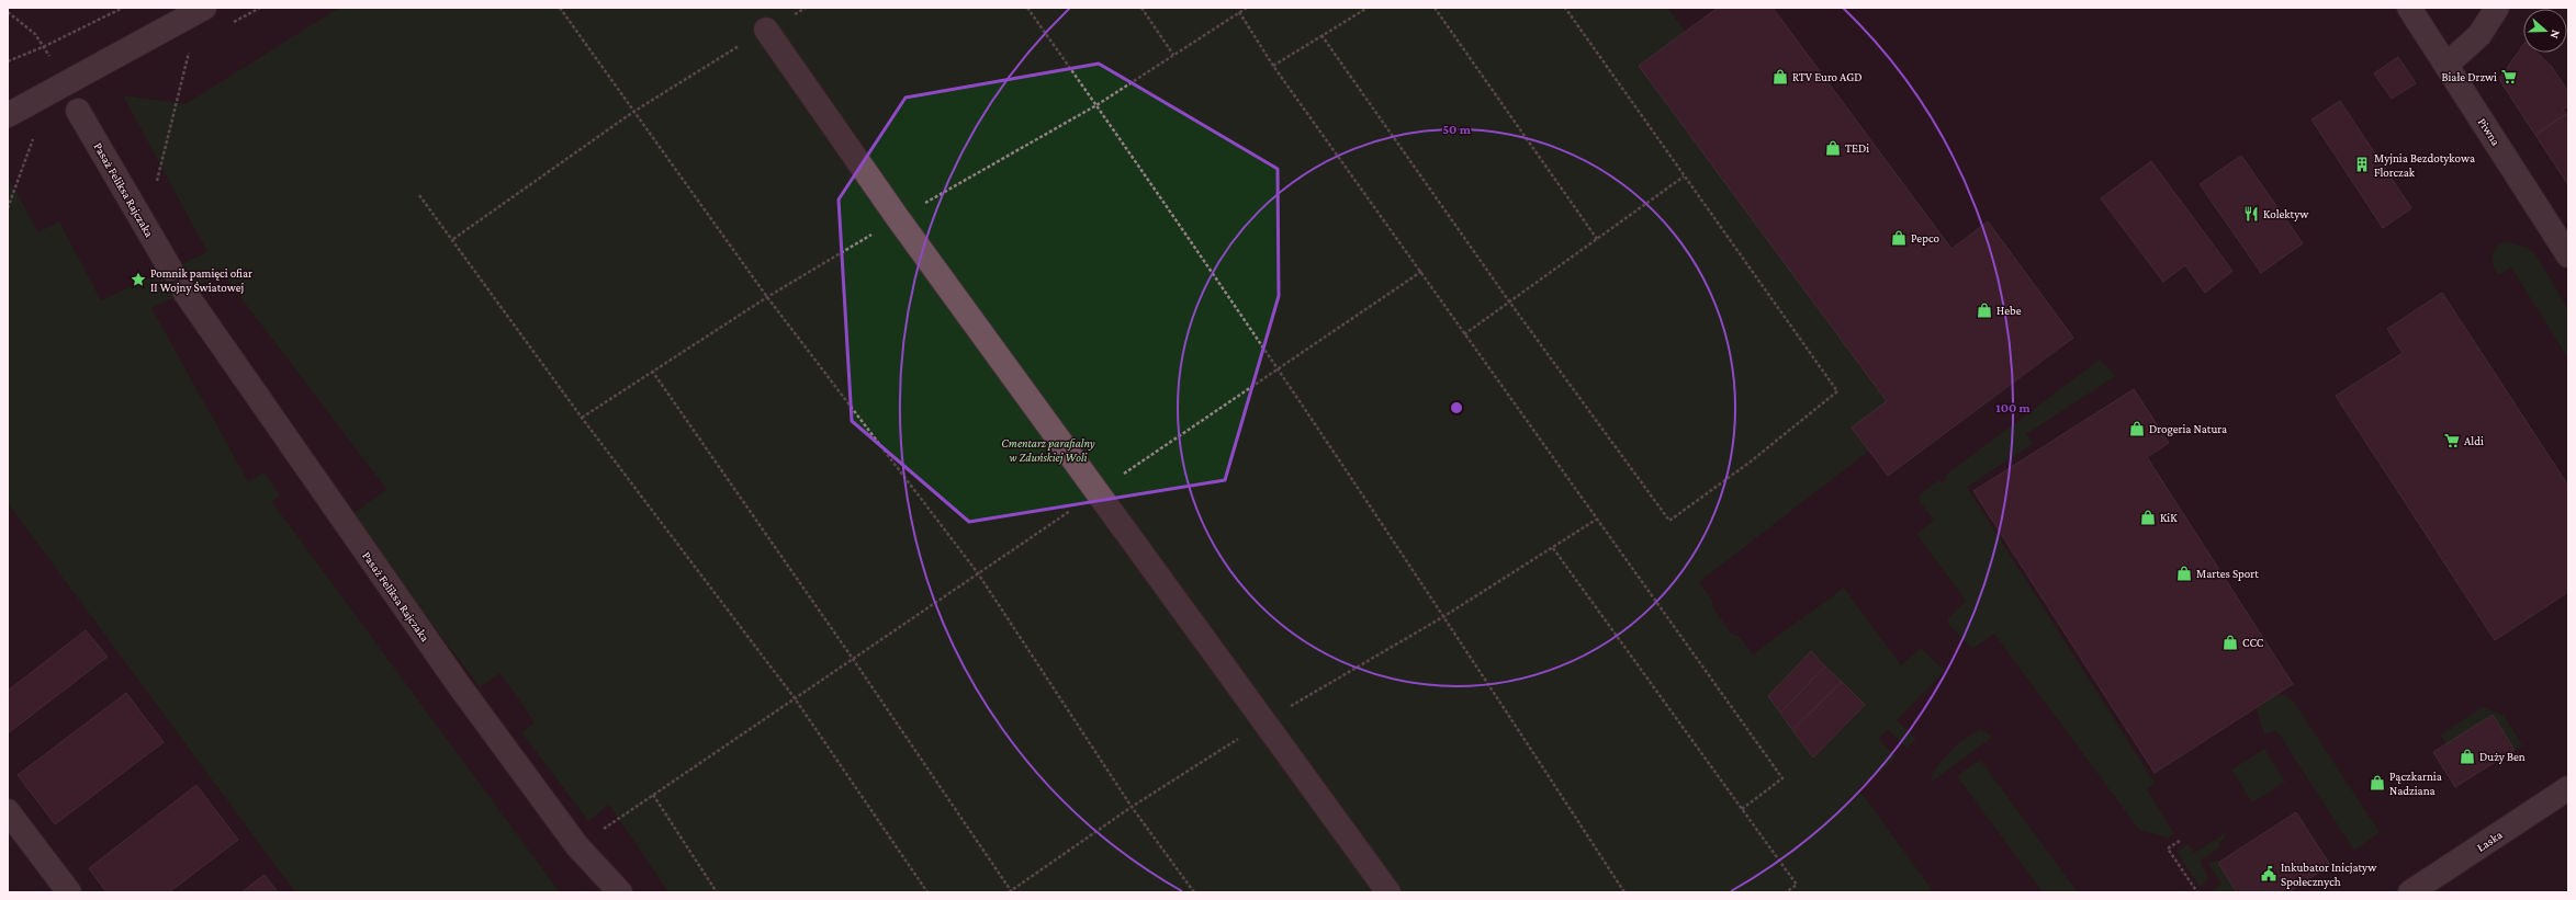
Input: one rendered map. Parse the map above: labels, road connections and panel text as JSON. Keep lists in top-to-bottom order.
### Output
{
  "streets": {
    "street": ["Piwna", "Pasaż Feliksa Rajczaka", "Łaska"]
  },
  "parks": ["Cmentarz parafialny w Zduńskiej Woli"],
  "places": {
    "shop": [
      "RTV Euro AGD",
      "TEDi",
      "Pepco",
      "Hebe",
      "Drogeria Natura",
      "KiK",
      "Martes Sport",
      "CCC",
      "Duży Ben",
      "Pączkarnia Nadziana"
    ],
    "supermarket": ["Białe Drzwi", "Aldi"],
    "building": ["Myjnia Bezdotykowa Florczak"],
    "restaurant": ["Kolektyw"],
    "place": ["Pomnik pamięci ofiar II Wojny Światowej"],
    "public building": ["Inkubator Inicjatyw Społecznych"]
  },
  "north": "right",
  "rings": ["50 m", "100 m"]
}
